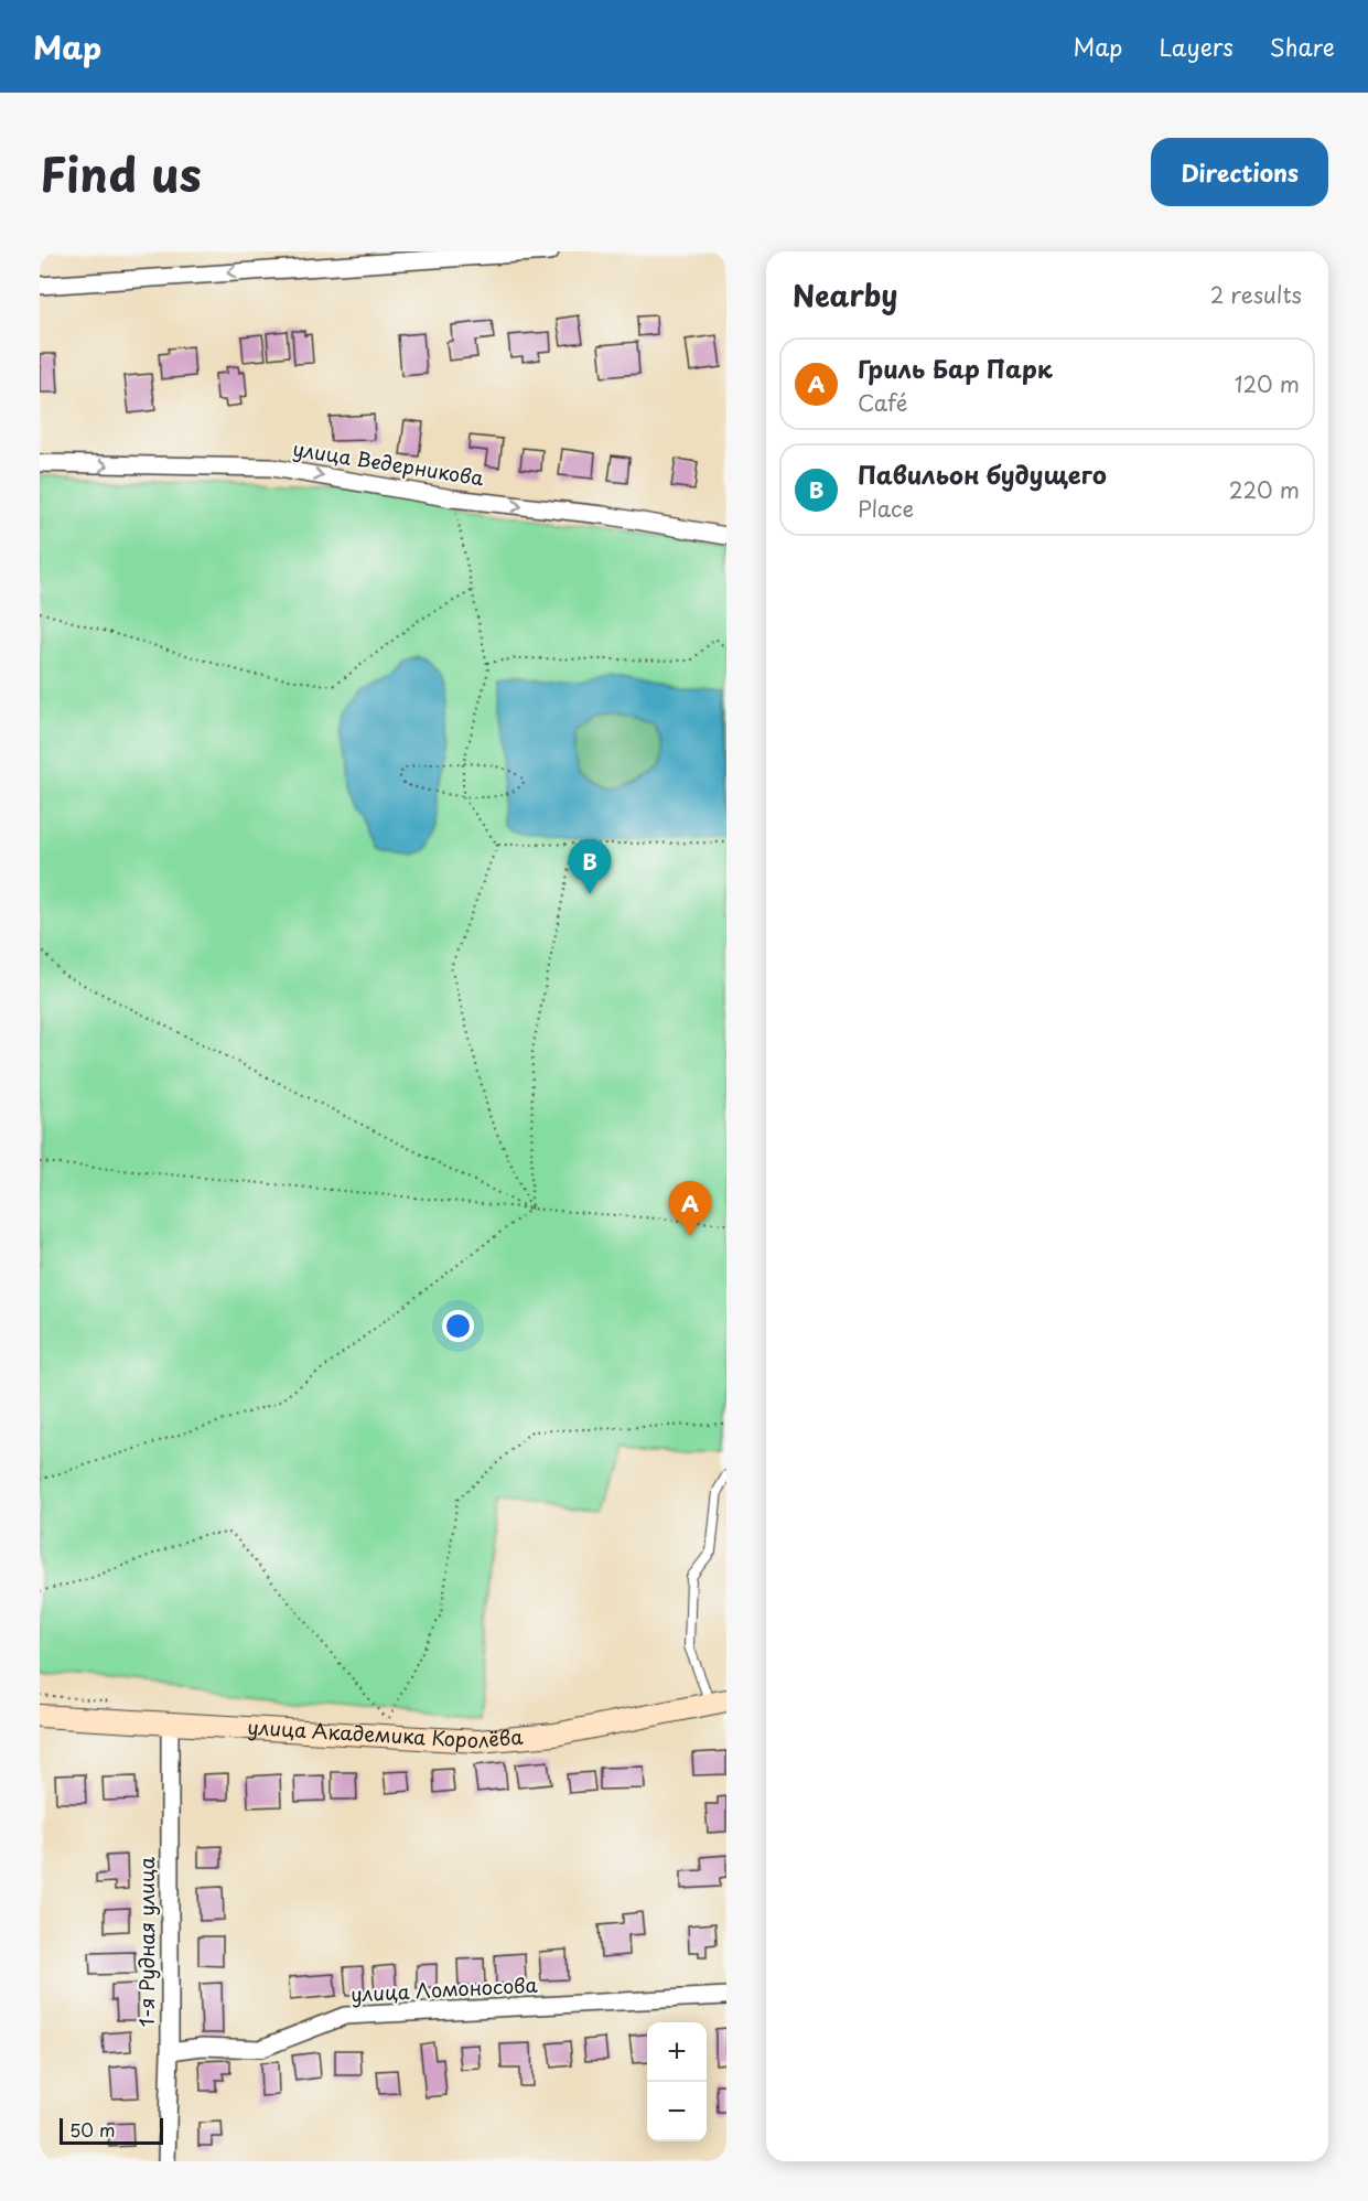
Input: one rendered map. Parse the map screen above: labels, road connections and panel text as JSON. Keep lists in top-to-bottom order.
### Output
{
  "streets": {
    "street": [
      "улица Ведерникова",
      "улица Академика Королёва",
      "1-я Рудная улица",
      "улица Ломоносова"
    ]
  },
  "crossings": [
    ["улица Академика Королёва", "1-я Рудная улица"],
    ["1-я Рудная улица", "улица Ломоносова"]
  ],
  "one_way": ["улица Ведерникова"],
  "scale_bar": "50 m",
  "page": {
    "header": "Map",
    "nav": ["Map", "Layers", "Share"],
    "title": "Find us",
    "buttons": "Directions",
    "heading": ["Nearby", "2 results"],
    "list": [
      {
        "mark": "A",
        "name": "Гриль Бар Парк",
        "note": "Café",
        "value": "120 m"
      },
      {
        "mark": "B",
        "name": "Павильон будущего",
        "note": "Place",
        "value": "220 m"
      }
    ],
    "pins": ["B", "A"],
    "map_buttons": ["+", "−"],
    "scale": "50 m"
  }
}
